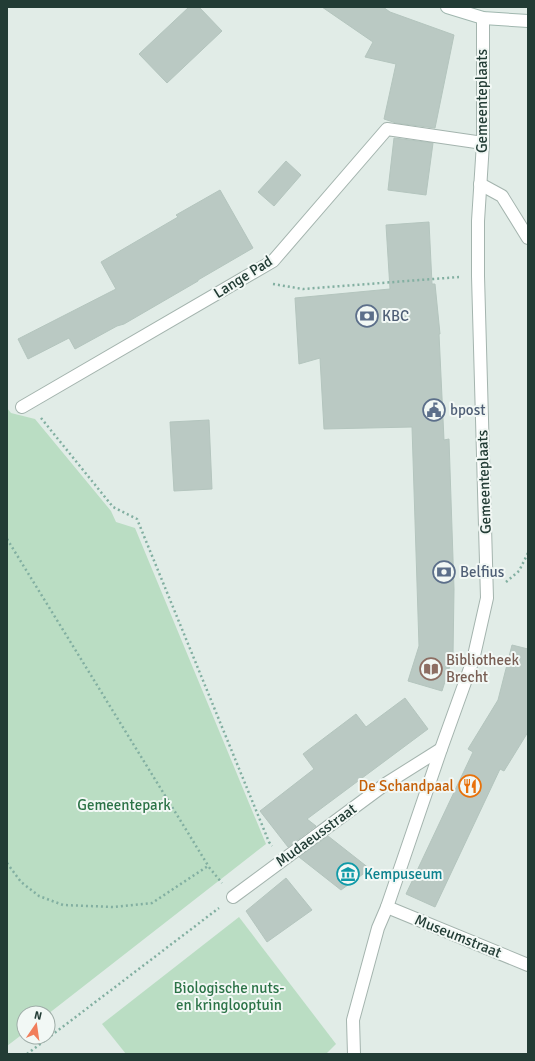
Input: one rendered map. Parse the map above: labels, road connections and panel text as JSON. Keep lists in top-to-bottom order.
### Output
{
  "streets": {
    "street": [
      "Gemeenteplaats",
      "Lange Pad",
      "Mudaeusstraat",
      "Museumstraat"
    ]
  },
  "crossings": [
    ["Gemeenteplaats", "Lange Pad"],
    ["Gemeenteplaats", "Mudaeusstraat"],
    ["Gemeenteplaats", "Museumstraat"]
  ],
  "parks": ["Gemeentepark", "Biologische nuts- en kringlooptuin"],
  "places": {
    "bank": ["KBC", "Belfius"],
    "public building": ["bpost"],
    "library": ["Bibliotheek Brecht"],
    "restaurant": ["De Schandpaal"],
    "museum": ["Kempuseum"]
  },
  "north": "top"
}
